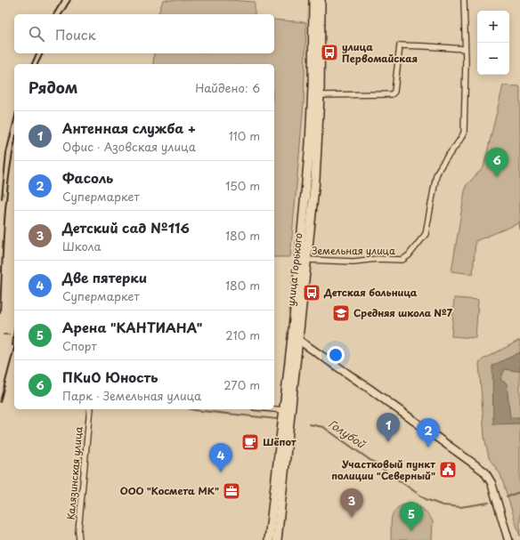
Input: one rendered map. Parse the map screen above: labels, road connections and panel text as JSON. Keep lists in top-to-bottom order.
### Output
{
  "streets": {
    "main road": ["улица Горького"],
    "street": ["Земельная улица", "Калязинская улица"]
  },
  "crossings": [
    ["Земельная улица", "улица Горького"]
  ],
  "water": ["Голубой"],
  "places": {
    "bus stop": ["улица Первомайская", "Детская больница"],
    "school or university": ["Средняя школа №7"],
    "cafe": ["Шёпот"],
    "public building": ["Участковый пункт полиции \"Северный\""],
    "office": ["ООО \"Космета МК\""]
  },
  "page": {
    "map_buttons": ["+", "−"],
    "search": "Поиск",
    "heading": ["Рядом", "Найдено: 6"],
    "list": [
      {
        "mark": "1",
        "name": "Антенная служба +",
        "note": "Офис · Азовская улица",
        "value": "110 m"
      },
      {
        "mark": "2",
        "name": "Фасоль",
        "note": "Супермаркет",
        "value": "150 m"
      },
      {
        "mark": "3",
        "name": "Детский сад №116",
        "note": "Школа",
        "value": "180 m"
      },
      {
        "mark": "4",
        "name": "Две пятерки",
        "note": "Супермаркет",
        "value": "180 m"
      },
      {
        "mark": "5",
        "name": "Арена \"КАНТИАНА\"",
        "note": "Спорт",
        "value": "210 m"
      },
      {
        "mark": "6",
        "name": "ПКиО Юность",
        "note": "Парк · Земельная улица",
        "value": "270 m"
      }
    ],
    "pins": [
      "6",
      "1",
      "2",
      "4",
      "3",
      "5"
    ]
  }
}
